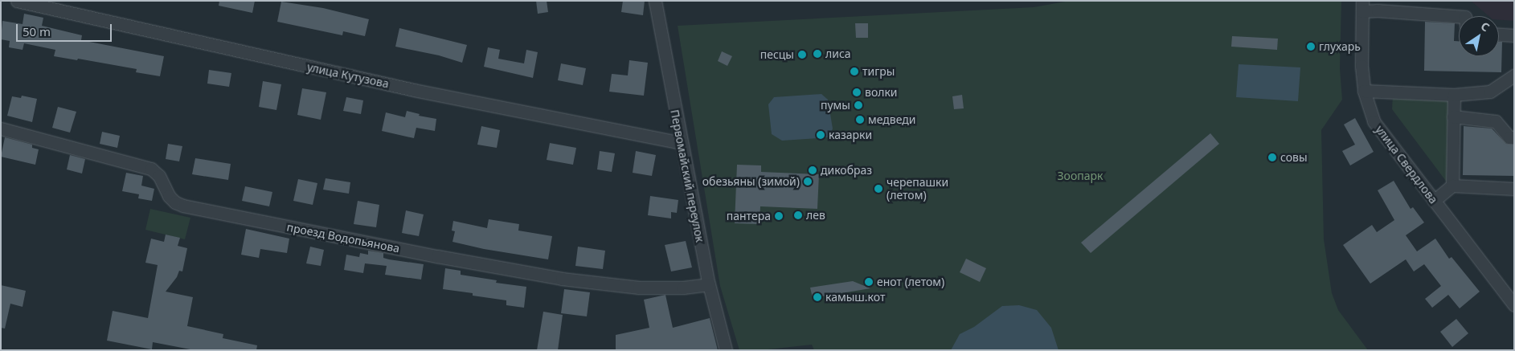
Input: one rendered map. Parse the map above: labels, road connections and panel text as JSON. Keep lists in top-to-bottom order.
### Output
{
  "streets": {
    "street": [
      "улица Кутузова",
      "улица Свердлова",
      "Первомайский переулок",
      "проезд Водопьянова"
    ]
  },
  "crossings": [
    ["улица Кутузова", "Первомайский переулок"],
    ["Первомайский переулок", "проезд Водопьянова"]
  ],
  "parks": ["Зоопарк"],
  "places": [
    "глухарь",
    "лиса",
    "песцы",
    "тигры",
    "волки",
    "пумы",
    "медведи",
    "казарки",
    "совы",
    "дикобраз",
    "обезьяны (зимой)",
    "черепашки (летом)",
    "лев",
    "пантера",
    "енот (летом)",
    "камыш.кот"
  ],
  "scale_bar": "50 m",
  "north": "top right"
}
